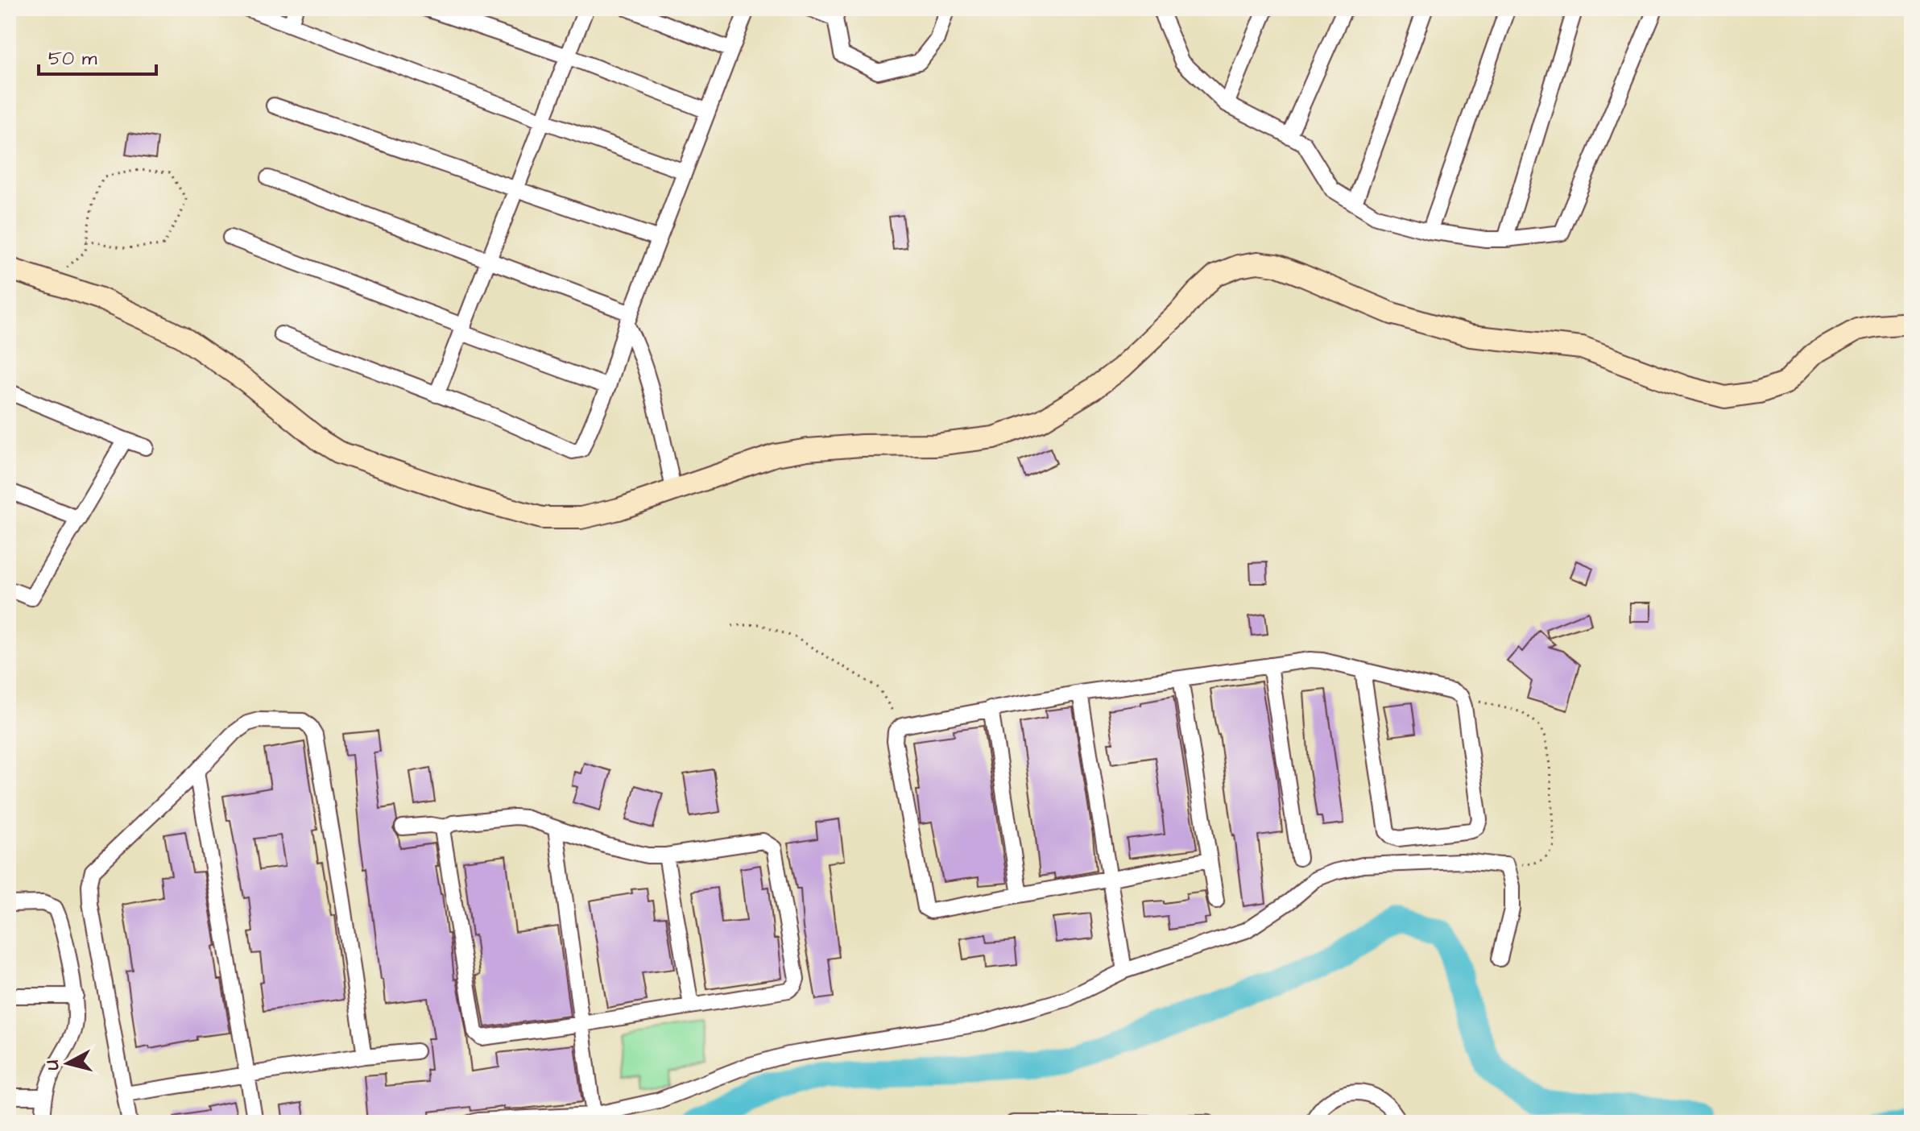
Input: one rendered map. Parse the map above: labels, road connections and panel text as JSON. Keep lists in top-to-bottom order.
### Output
{
  "scale_bar": "50 m",
  "north": "left"
}
